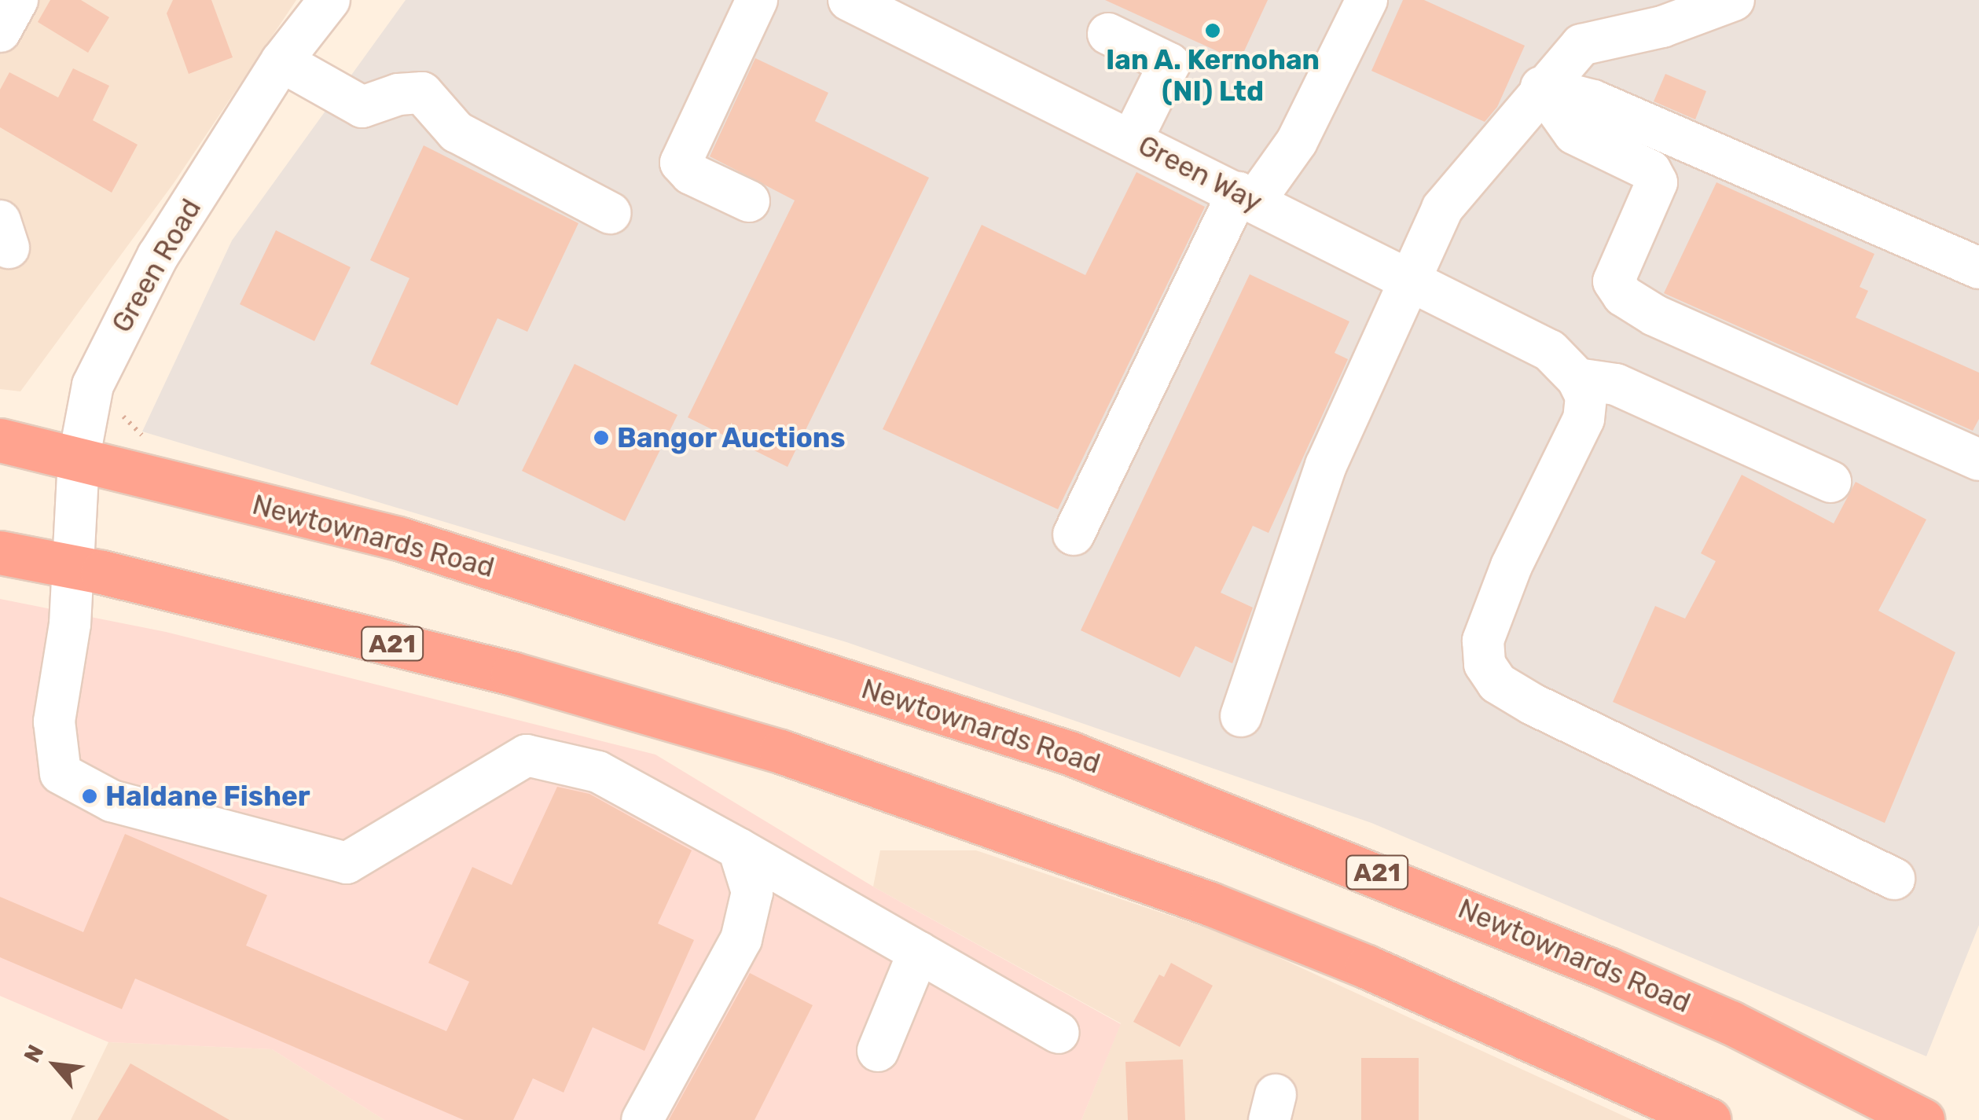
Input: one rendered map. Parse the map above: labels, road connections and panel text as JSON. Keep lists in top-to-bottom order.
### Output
{
  "streets": {
    "highway": ["Newtownards Road", "A21"],
    "street": ["Green Way", "Green Road"]
  },
  "crossings": [
    ["Green Road", "Newtownards Road"],
    ["Green Road", "A21"]
  ],
  "places": ["Ian A. Kernohan (NI) Ltd", "Bangor Auctions", "Haldane Fisher"],
  "north": "top left"
}
